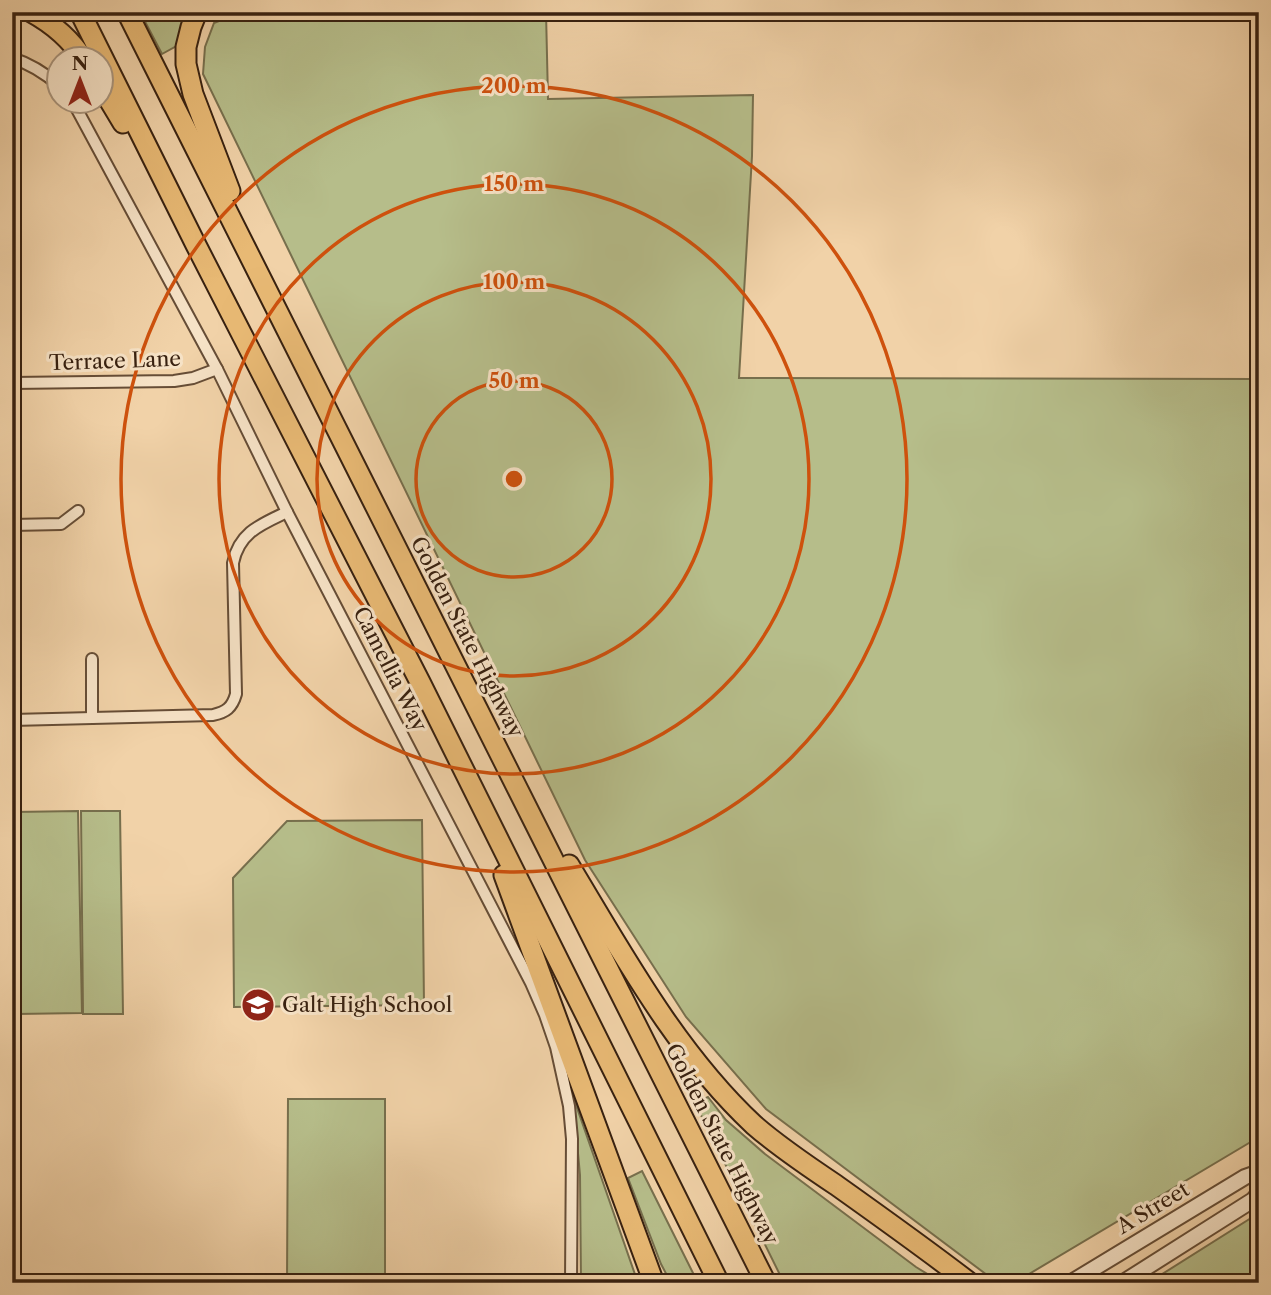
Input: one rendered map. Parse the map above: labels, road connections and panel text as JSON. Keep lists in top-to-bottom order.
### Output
{
  "streets": {
    "highway": ["Golden State Highway"],
    "street": ["Terrace Lane", "Camellia Way", "A Street"]
  },
  "crossings": [
    ["Terrace Lane", "Camellia Way"]
  ],
  "places": {
    "school or university": ["Galt High School"]
  },
  "north": "top",
  "rings": [
    "200 m",
    "150 m",
    "100 m",
    "50 m"
  ]
}
